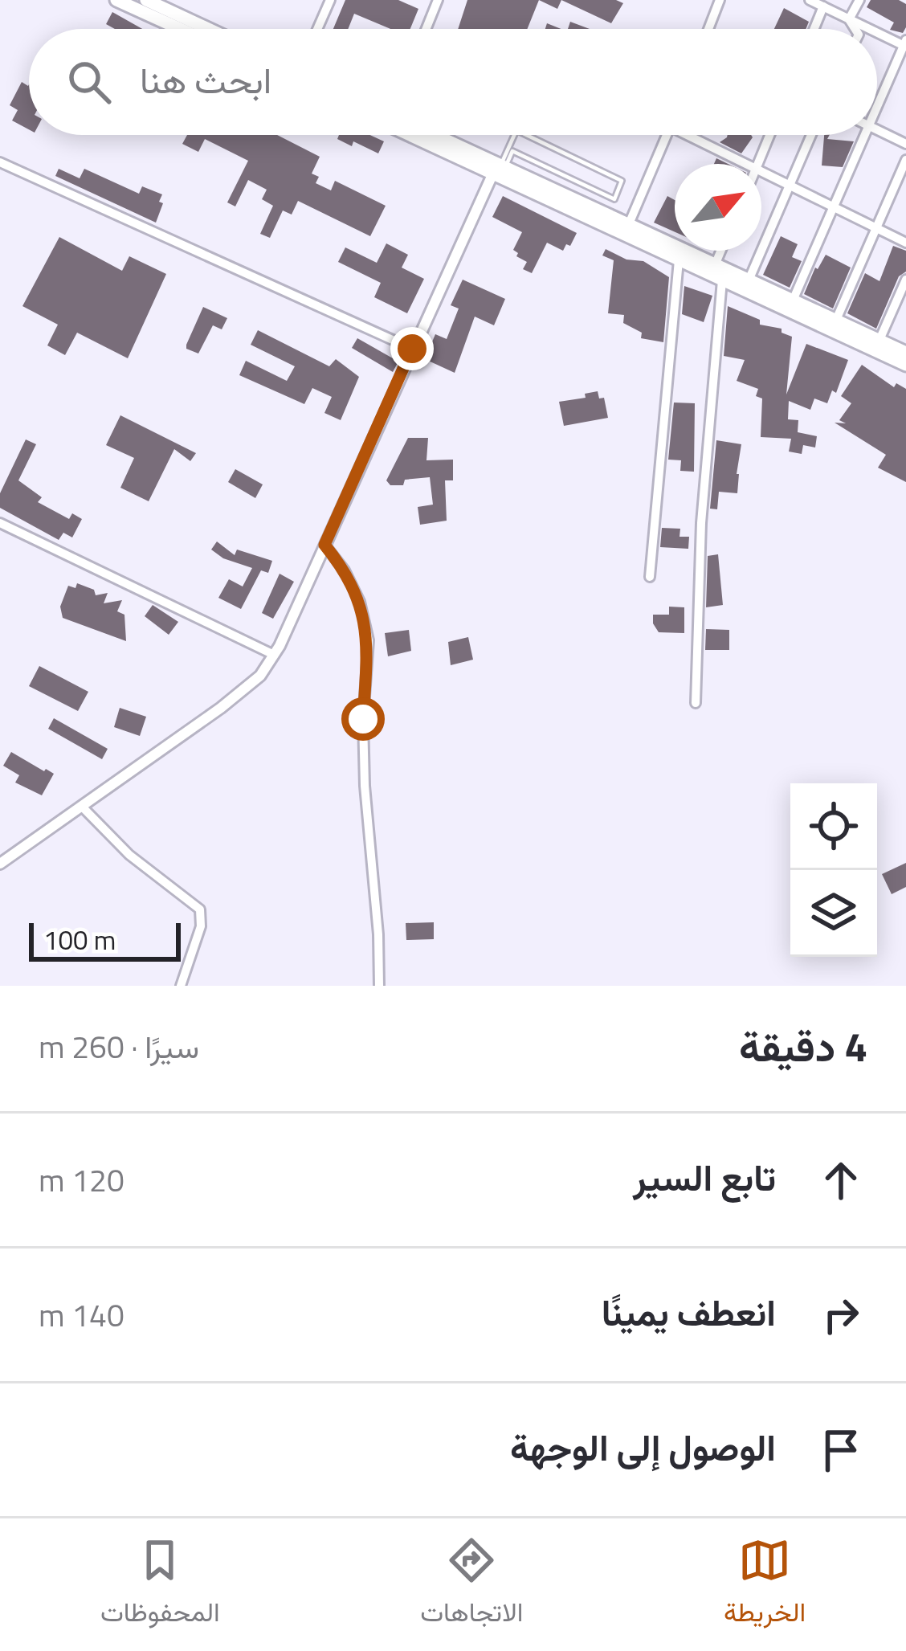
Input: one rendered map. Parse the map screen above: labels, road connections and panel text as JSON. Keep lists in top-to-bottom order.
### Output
{
  "scale_bar": "100 m",
  "north": "top right",
  "page": {
    "search": "ابحث هنا",
    "scale": "100 m",
    "heading": ["4 دقيقة", "سيرًا · 260 m"],
    "list": [
      ["تابع السير", "120 m"],
      ["انعطف يمينًا", "140 m"],
      "الوصول إلى الوجهة"
    ],
    "nav": ["الخريطة", "الاتجاهات", "المحفوظات"]
  }
}
